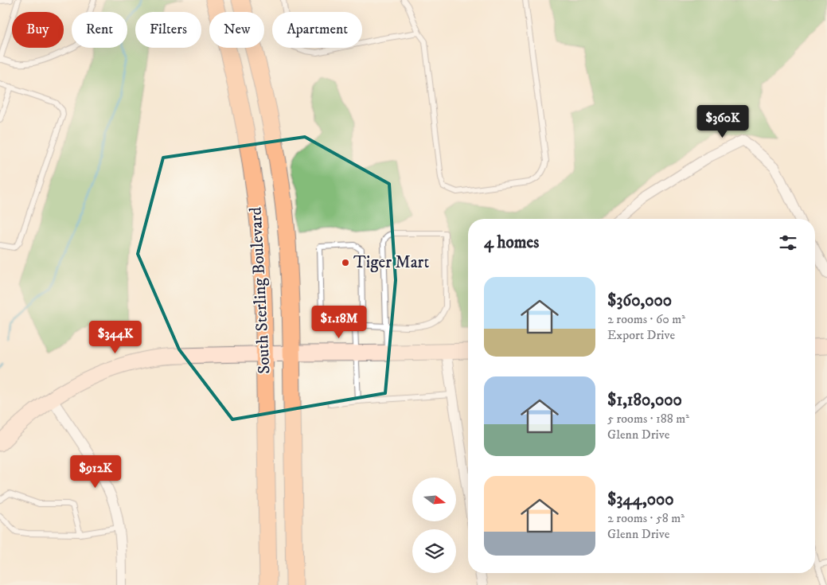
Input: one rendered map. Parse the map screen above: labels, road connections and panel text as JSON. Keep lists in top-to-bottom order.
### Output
{
  "streets": {
    "main road": ["South Sterling Boulevard"]
  },
  "places": ["Tiger Mart"],
  "north": "right",
  "page": {
    "chip": [
      "Buy",
      "Rent",
      "Filters",
      "New",
      "Apartment"
    ],
    "price": [
      "$360K",
      "$1.18M",
      "$344K",
      "$912K"
    ],
    "heading": "4 homes",
    "list": [
      {
        "name": "$360,000",
        "note": "2 rooms · 60 m² · Export Drive"
      },
      {
        "name": "$1,180,000",
        "note": "5 rooms · 188 m² · Glenn Drive"
      },
      {
        "name": "$344,000",
        "note": "2 rooms · 58 m² · Glenn Drive"
      }
    ]
  }
}
